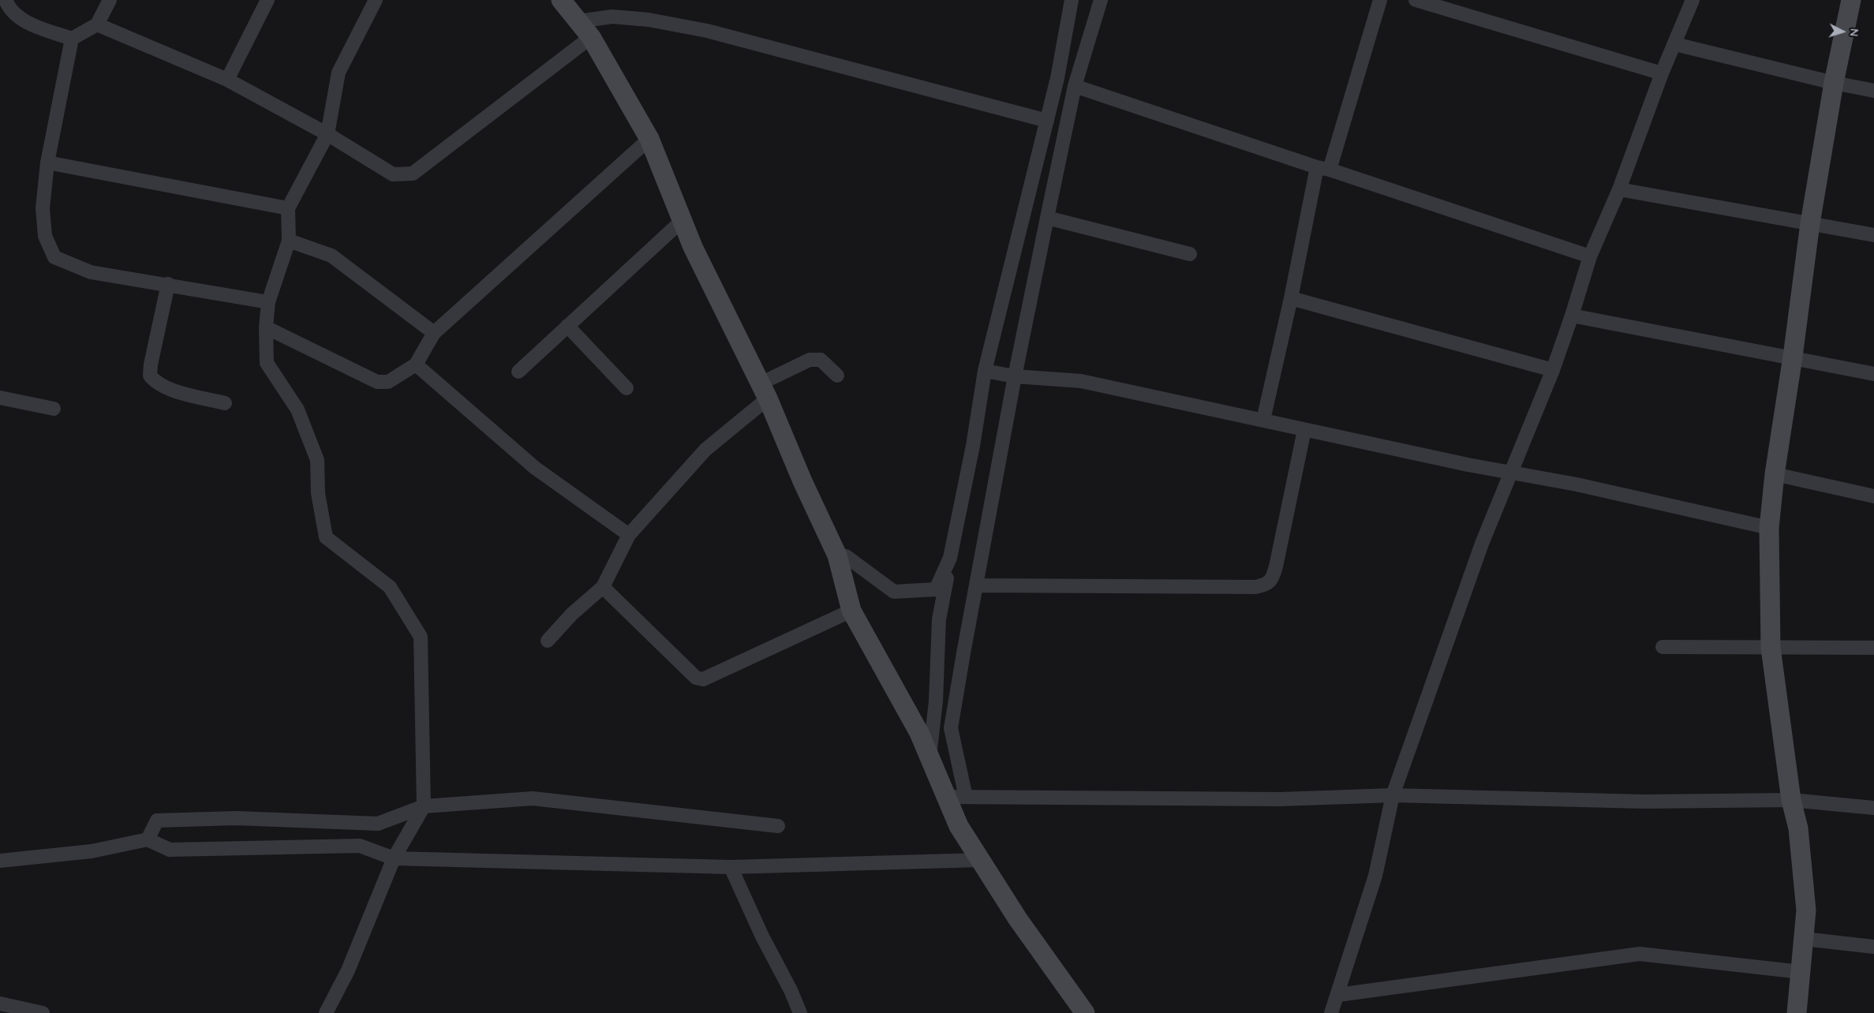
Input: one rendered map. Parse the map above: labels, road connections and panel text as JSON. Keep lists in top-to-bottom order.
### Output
{
  "north": "right"
}
